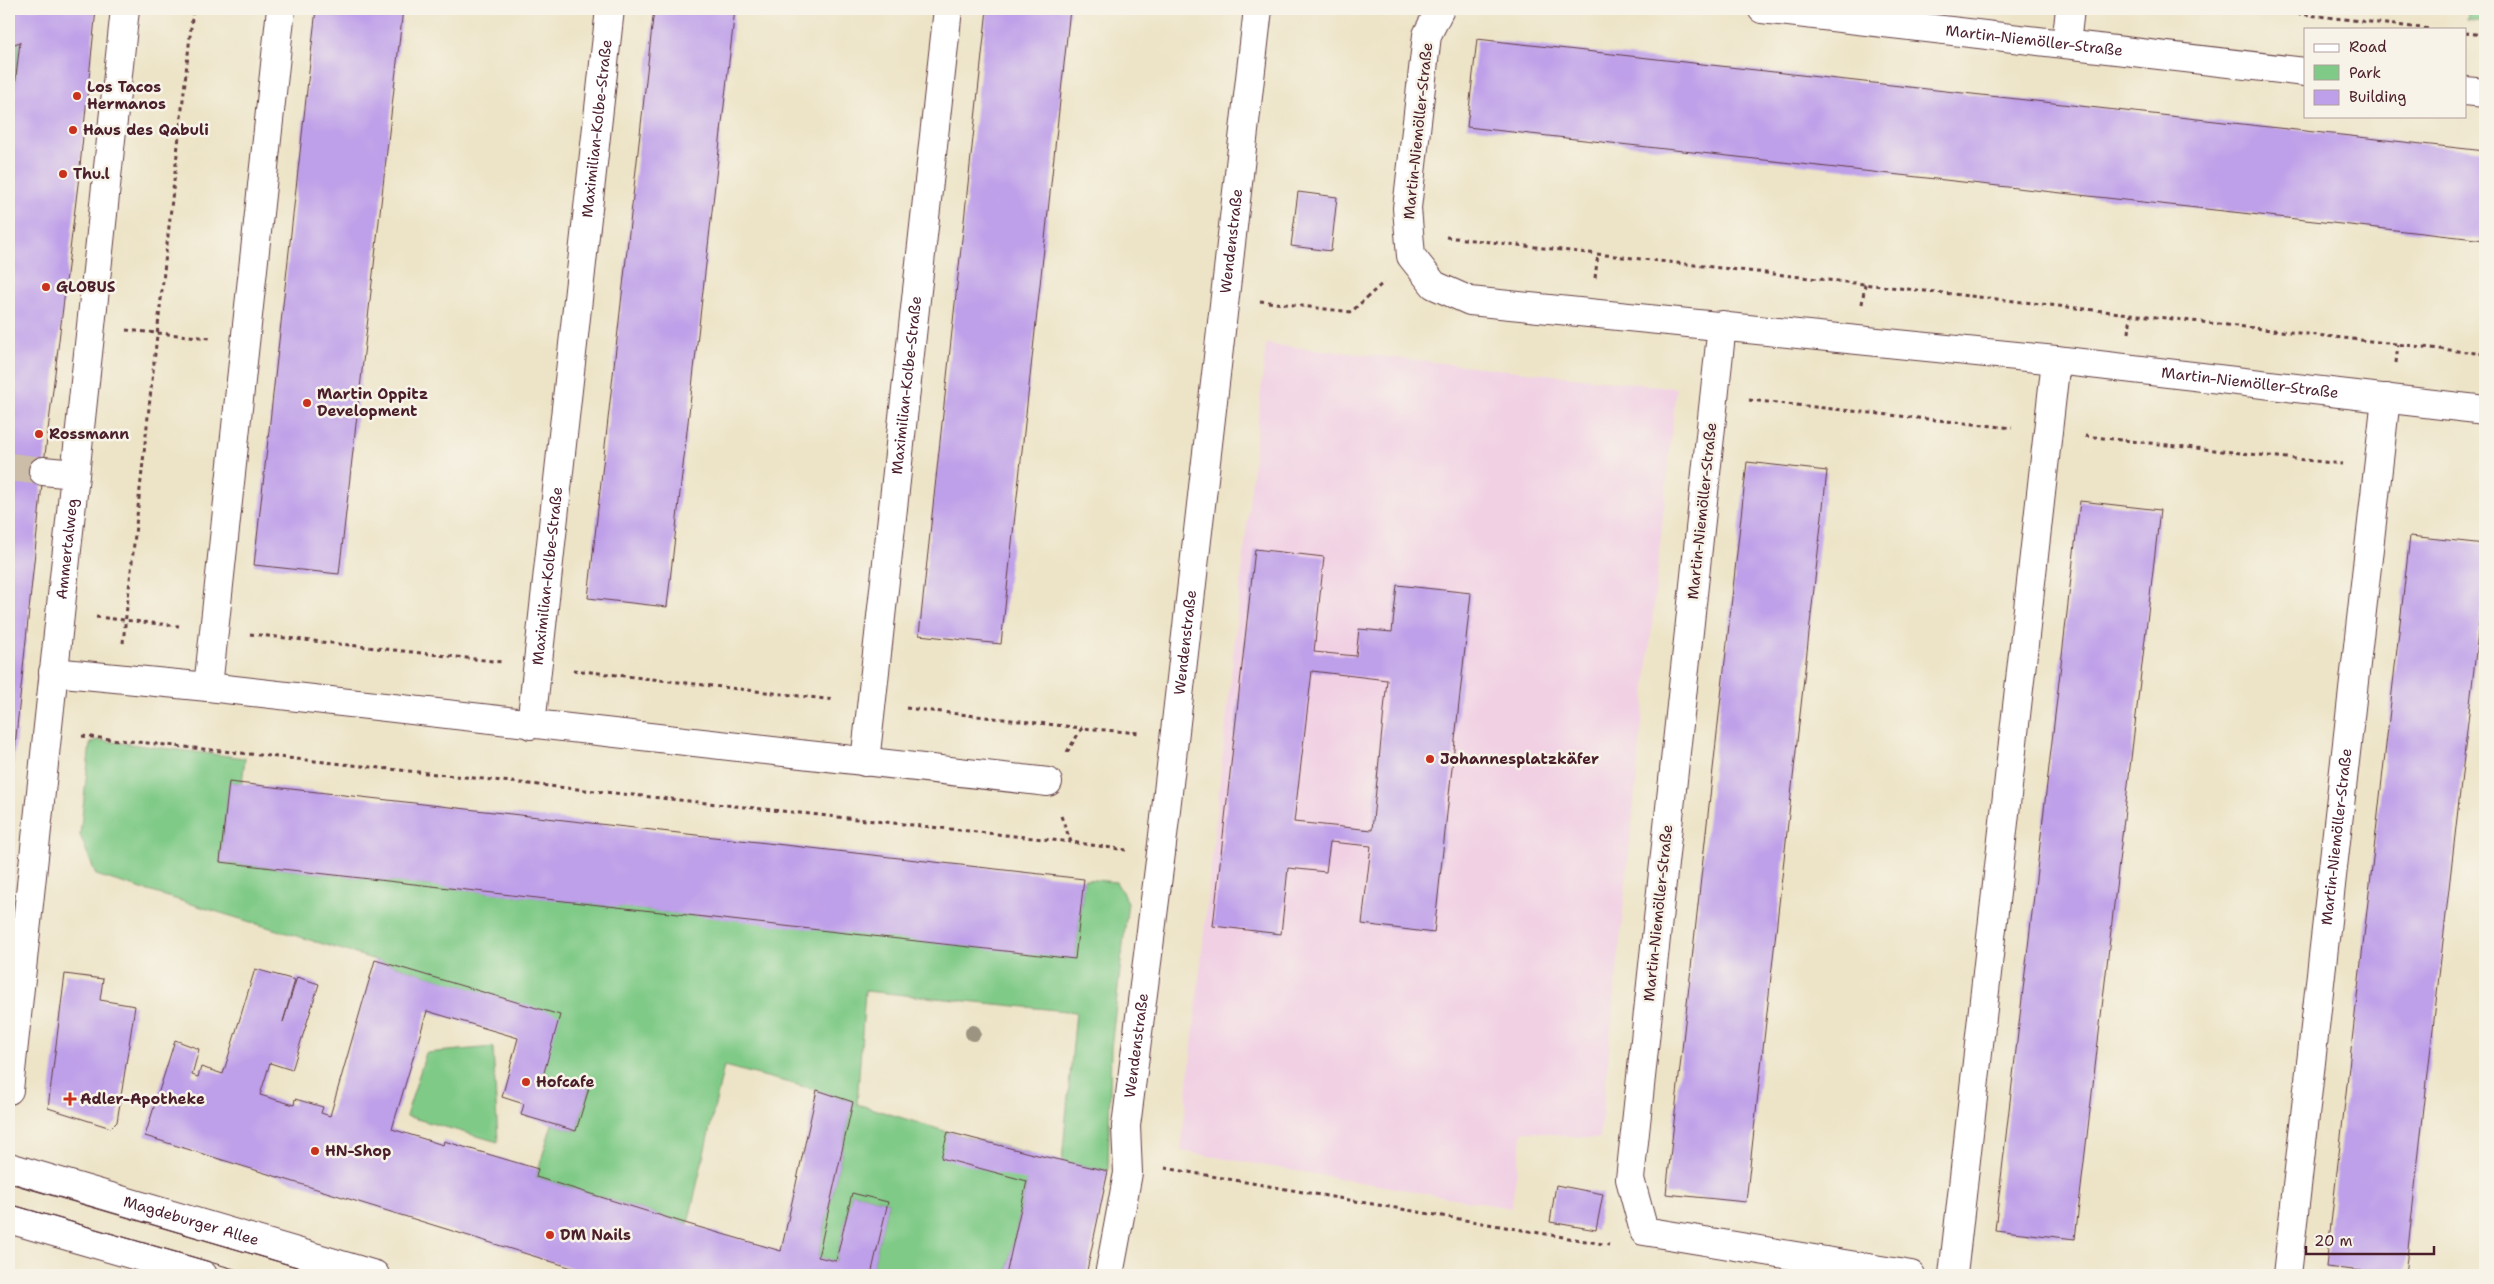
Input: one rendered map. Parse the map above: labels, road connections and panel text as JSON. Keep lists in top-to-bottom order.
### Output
{
  "streets": {
    "street": [
      "Martin-Niemöller-Straße",
      "Maximilian-Kolbe-Straße",
      "Wendenstraße",
      "Ammertalweg",
      "Magdeburger Allee"
    ]
  },
  "places": {
    "other": [
      "Los Tacos Hermanos",
      "Haus des Qabuli",
      "Thu.l",
      "GLOBUS",
      "Martin Oppitz Development",
      "Rossmann",
      "Johannesplatzkäfer",
      "Hofcafe",
      "HN-Shop",
      "DM Nails"
    ],
    "health": ["Adler-Apotheke"]
  },
  "legend": ["Road", "Park", "Building"],
  "scale_bar": "20 m"
}
